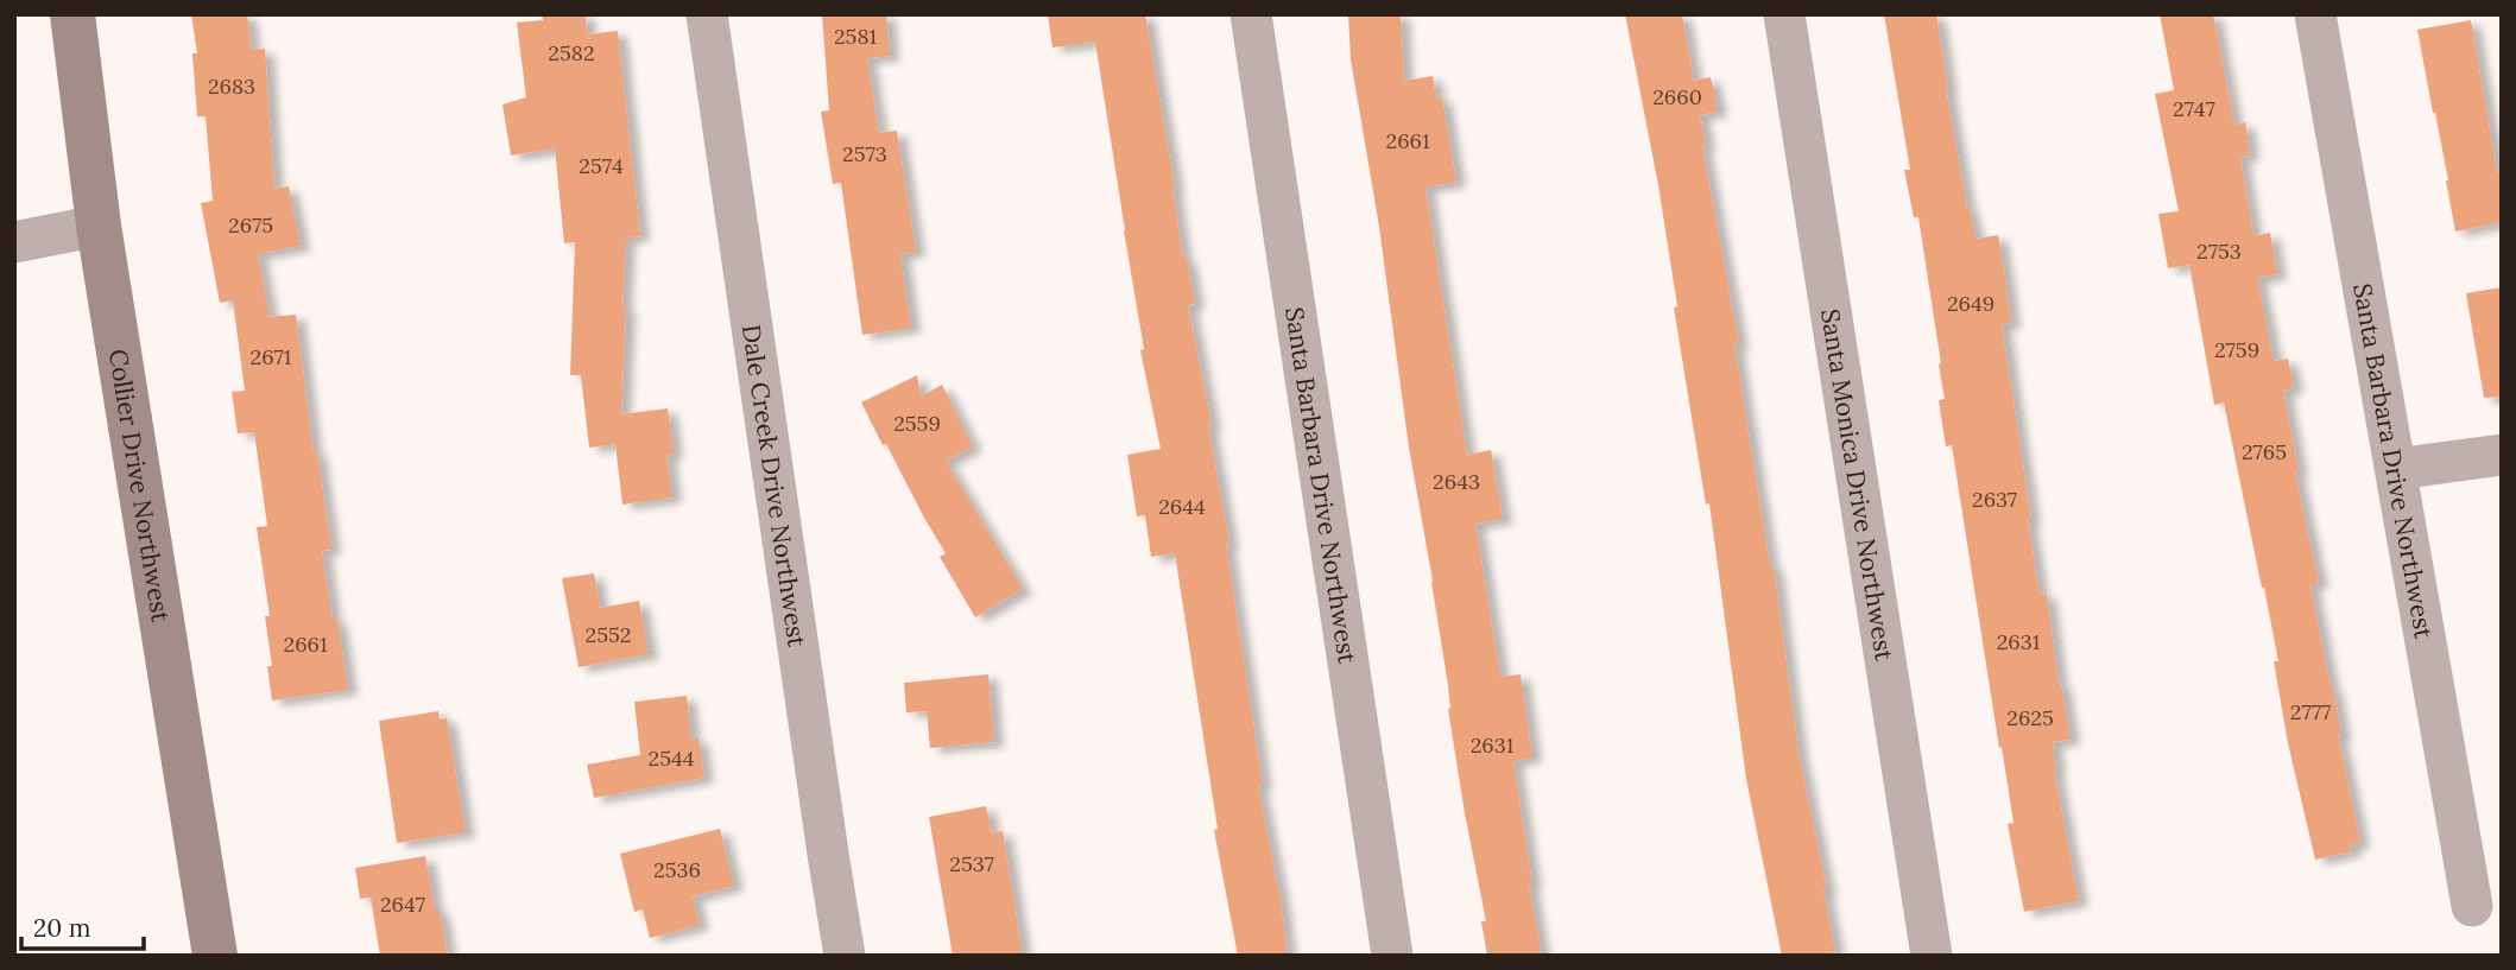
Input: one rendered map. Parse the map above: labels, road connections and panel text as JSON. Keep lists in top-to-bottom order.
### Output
{
  "streets": {
    "main road": ["Collier Drive Northwest"],
    "street": ["Santa Barbara Drive Northwest", "Santa Monica Drive Northwest", "Dale Creek Drive Northwest"]
  },
  "house_numbers": [
    "2581",
    "2582",
    "2683",
    "2660",
    "2747",
    "2661",
    "2573",
    "2574",
    "2675",
    "2753",
    "2649",
    "2759",
    "2671",
    "2559",
    "2765",
    "2643",
    "2637",
    "2644",
    "2552",
    "2631",
    "2661",
    "2777",
    "2625",
    "2631",
    "2544",
    "2537",
    "2536",
    "2647"
  ],
  "scale_bar": "20 m"
}
